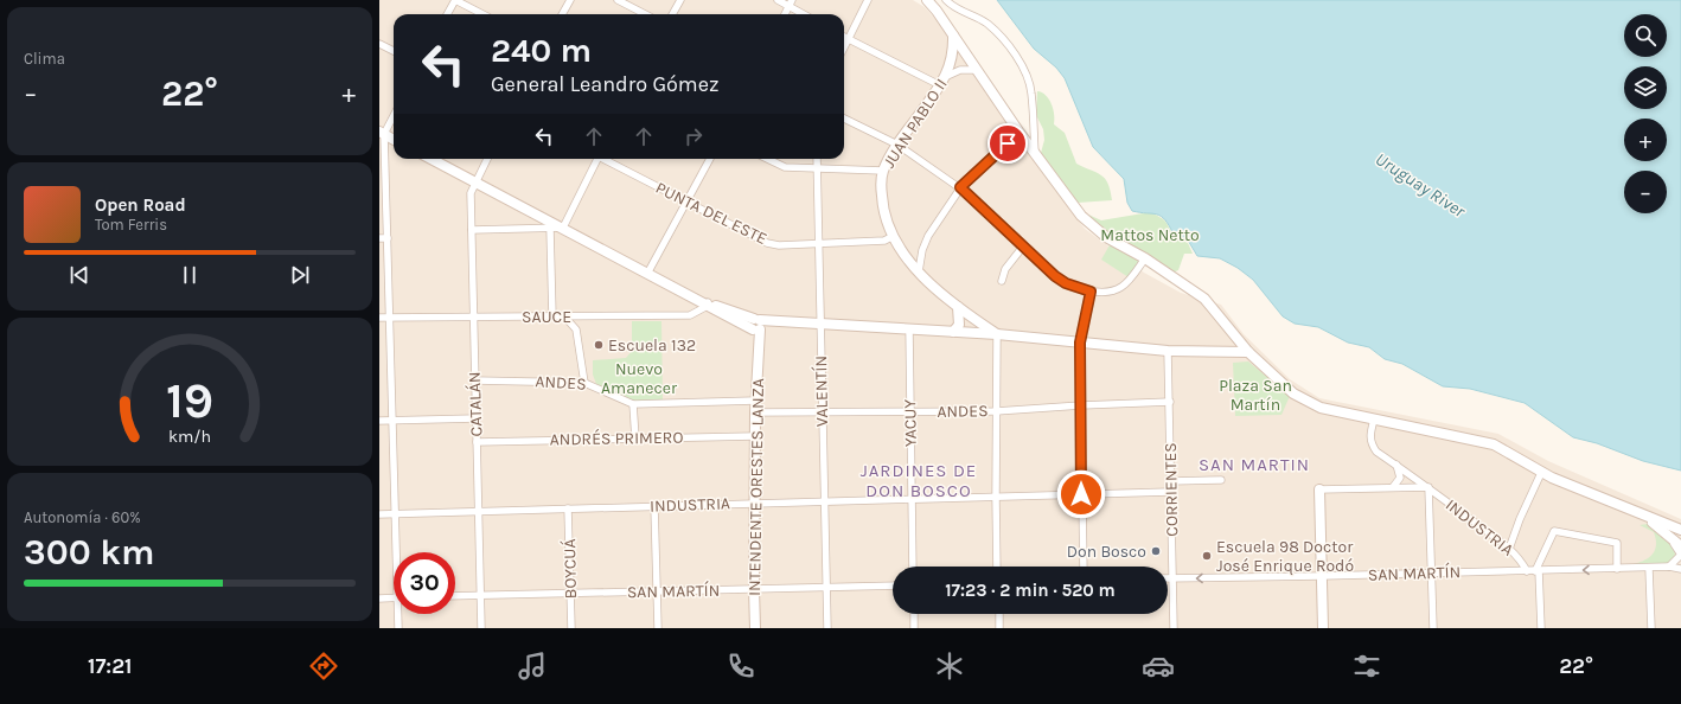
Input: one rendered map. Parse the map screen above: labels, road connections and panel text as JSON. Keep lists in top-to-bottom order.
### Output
{
  "streets": {
    "street": [
      "JUAN PABLO II",
      "PUNTA DEL ESTE",
      "SAUCE",
      "ANDES",
      "VALENTÍN",
      "CATALÁN",
      "YACUY",
      "ANDRÉS PRIMERO",
      "INTENDENTE ORESTES LANZA",
      "CORRIENTES",
      "INDUSTRIA",
      "BOYCUÁ",
      "SAN MARTÍN"
    ]
  },
  "crossings": [
    ["JUAN PABLO II", "PUNTA DEL ESTE"],
    ["PUNTA DEL ESTE", "VALENTÍN"],
    ["SAUCE", "CATALÁN"],
    ["ANDES", "VALENTÍN"],
    ["ANDES", "CATALÁN"],
    ["ANDES", "YACUY"],
    ["ANDES", "INTENDENTE ORESTES LANZA"],
    ["ANDES", "CORRIENTES"],
    ["VALENTÍN", "INDUSTRIA"],
    ["VALENTÍN", "SAN MARTÍN"],
    ["CATALÁN", "ANDRÉS PRIMERO"],
    ["CATALÁN", "INDUSTRIA"],
    ["CATALÁN", "SAN MARTÍN"],
    ["YACUY", "INDUSTRIA"],
    ["ANDRÉS PRIMERO", "INTENDENTE ORESTES LANZA"],
    ["INTENDENTE ORESTES LANZA", "INDUSTRIA"],
    ["INTENDENTE ORESTES LANZA", "SAN MARTÍN"],
    ["CORRIENTES", "INDUSTRIA"],
    ["CORRIENTES", "SAN MARTÍN"],
    ["INDUSTRIA", "BOYCUÁ"],
    ["INDUSTRIA", "SAN MARTÍN"],
    ["BOYCUÁ", "SAN MARTÍN"]
  ],
  "districts": ["SAN MARTIN", "JARDINES DE DON BOSCO"],
  "water": ["Uruguay River"],
  "parks": ["Mattos Netto", "Nuevo Amanecer", "Plaza San Martín"],
  "places": ["Escuela 132", "Don Bosco", "Escuela 98 Doctor José Enrique Rodó"],
  "page": {
    "tile": [
      "Clima",
      ["Autonomía · 60%", "300 km"]
    ],
    "map_buttons": ["+", "−"],
    "turn": ["240 m", "General Leandro Gómez"],
    "heat": ["−", "22°", "+"],
    "song": ["Open Road", "Tom Ferris"],
    "limit": "30",
    "trip": "17:23 · 2 min · 520 m",
    "tabs": ["17:21", "22°"],
    "gauge": ["19", "km/h"]
  }
}
